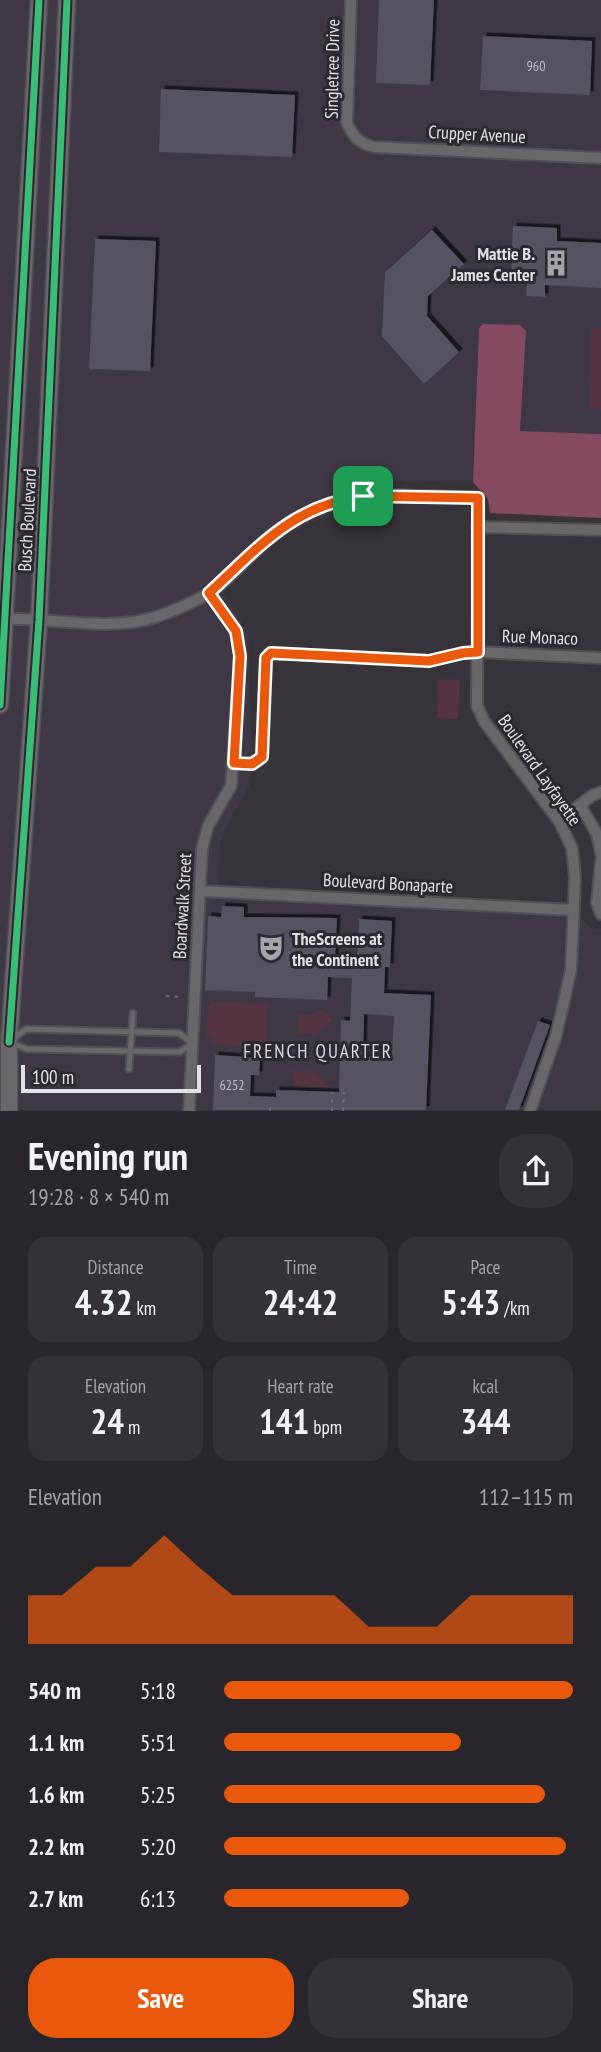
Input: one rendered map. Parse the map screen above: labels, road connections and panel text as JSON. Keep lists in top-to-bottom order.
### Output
{
  "streets": {
    "main road": ["Busch Boulevard"],
    "street": [
      "Singletree Drive",
      "Crupper Avenue",
      "Rue Monaco",
      "Boulevard Layfayette",
      "Boulevard Bonaparte",
      "Boardwalk Street"
    ]
  },
  "crossings": [
    ["Singletree Drive", "Crupper Avenue"],
    ["Rue Monaco", "Boulevard Layfayette"],
    ["Rue Monaco", "Boardwalk Street"],
    ["Boulevard Layfayette", "Boulevard Bonaparte"],
    ["Boulevard Layfayette", "Boardwalk Street"],
    ["Boulevard Bonaparte", "Boardwalk Street"]
  ],
  "districts": ["FRENCH QUARTER"],
  "places": {
    "building": ["Mattie B. James Center"],
    "theatre": ["TheScreens at the Continent"]
  },
  "house_numbers": ["960", "6252"],
  "scale_bar": "100 m",
  "page": {
    "scale": "100 m",
    "heading": ["Evening run", "19:28 · 8 × 540 m"],
    "stats": [
      ["Distance", "4.32 km"],
      ["Time", "24:42"],
      ["Pace", "5:43 /km"],
      ["Elevation", "24 m"],
      ["Heart rate", "141 bpm"],
      ["kcal", "344"]
    ],
    "chart": ["Elevation", "112–115 m"],
    "list": [
      {
        "name": "540 m",
        "note": "5:18"
      },
      {
        "name": "1.1 km",
        "note": "5:51"
      },
      {
        "name": "1.6 km",
        "note": "5:25"
      },
      {
        "name": "2.2 km",
        "note": "5:20"
      },
      {
        "name": "2.7 km",
        "note": "6:13"
      }
    ],
    "buttons": ["Save", "Share"]
  }
}
